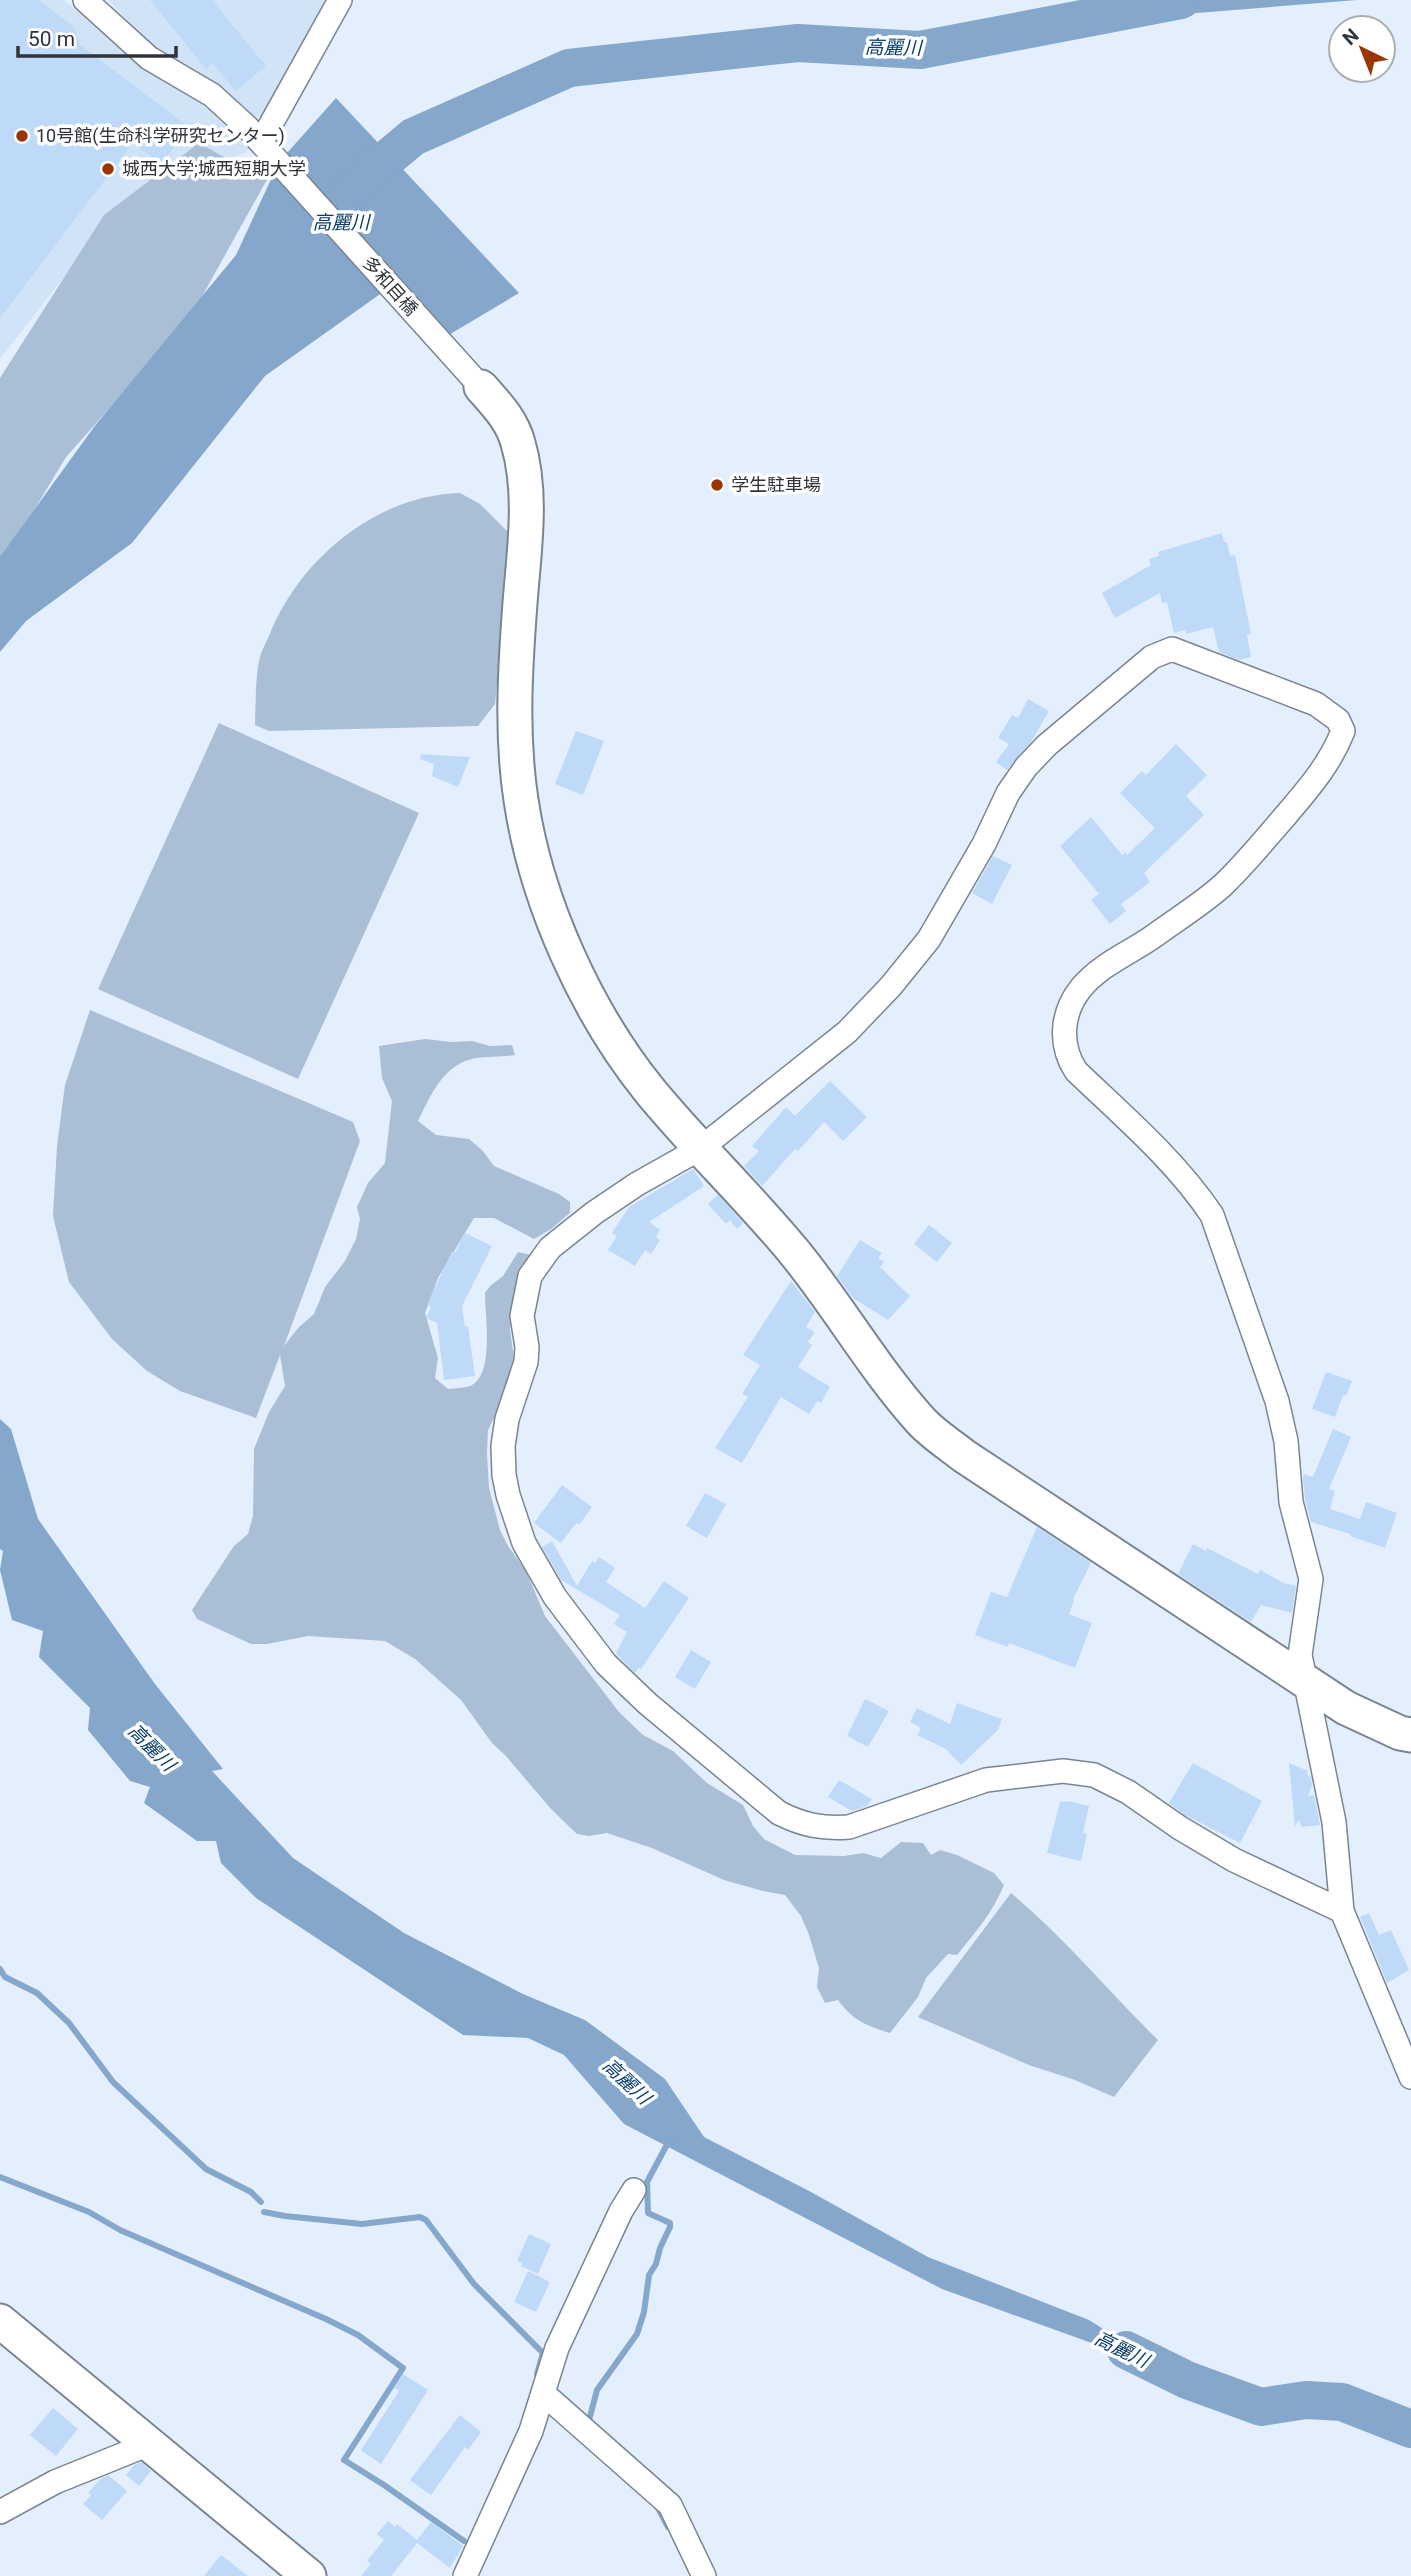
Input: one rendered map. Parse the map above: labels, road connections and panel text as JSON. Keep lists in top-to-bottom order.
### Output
{
  "streets": {
    "street": ["多和目橋"]
  },
  "water": ["高麗川"],
  "places": ["10号館(生命科学研究センター)", "城西大学;城西短期大学", "学生駐車場"],
  "scale_bar": "50 m",
  "north": "top left"
}
